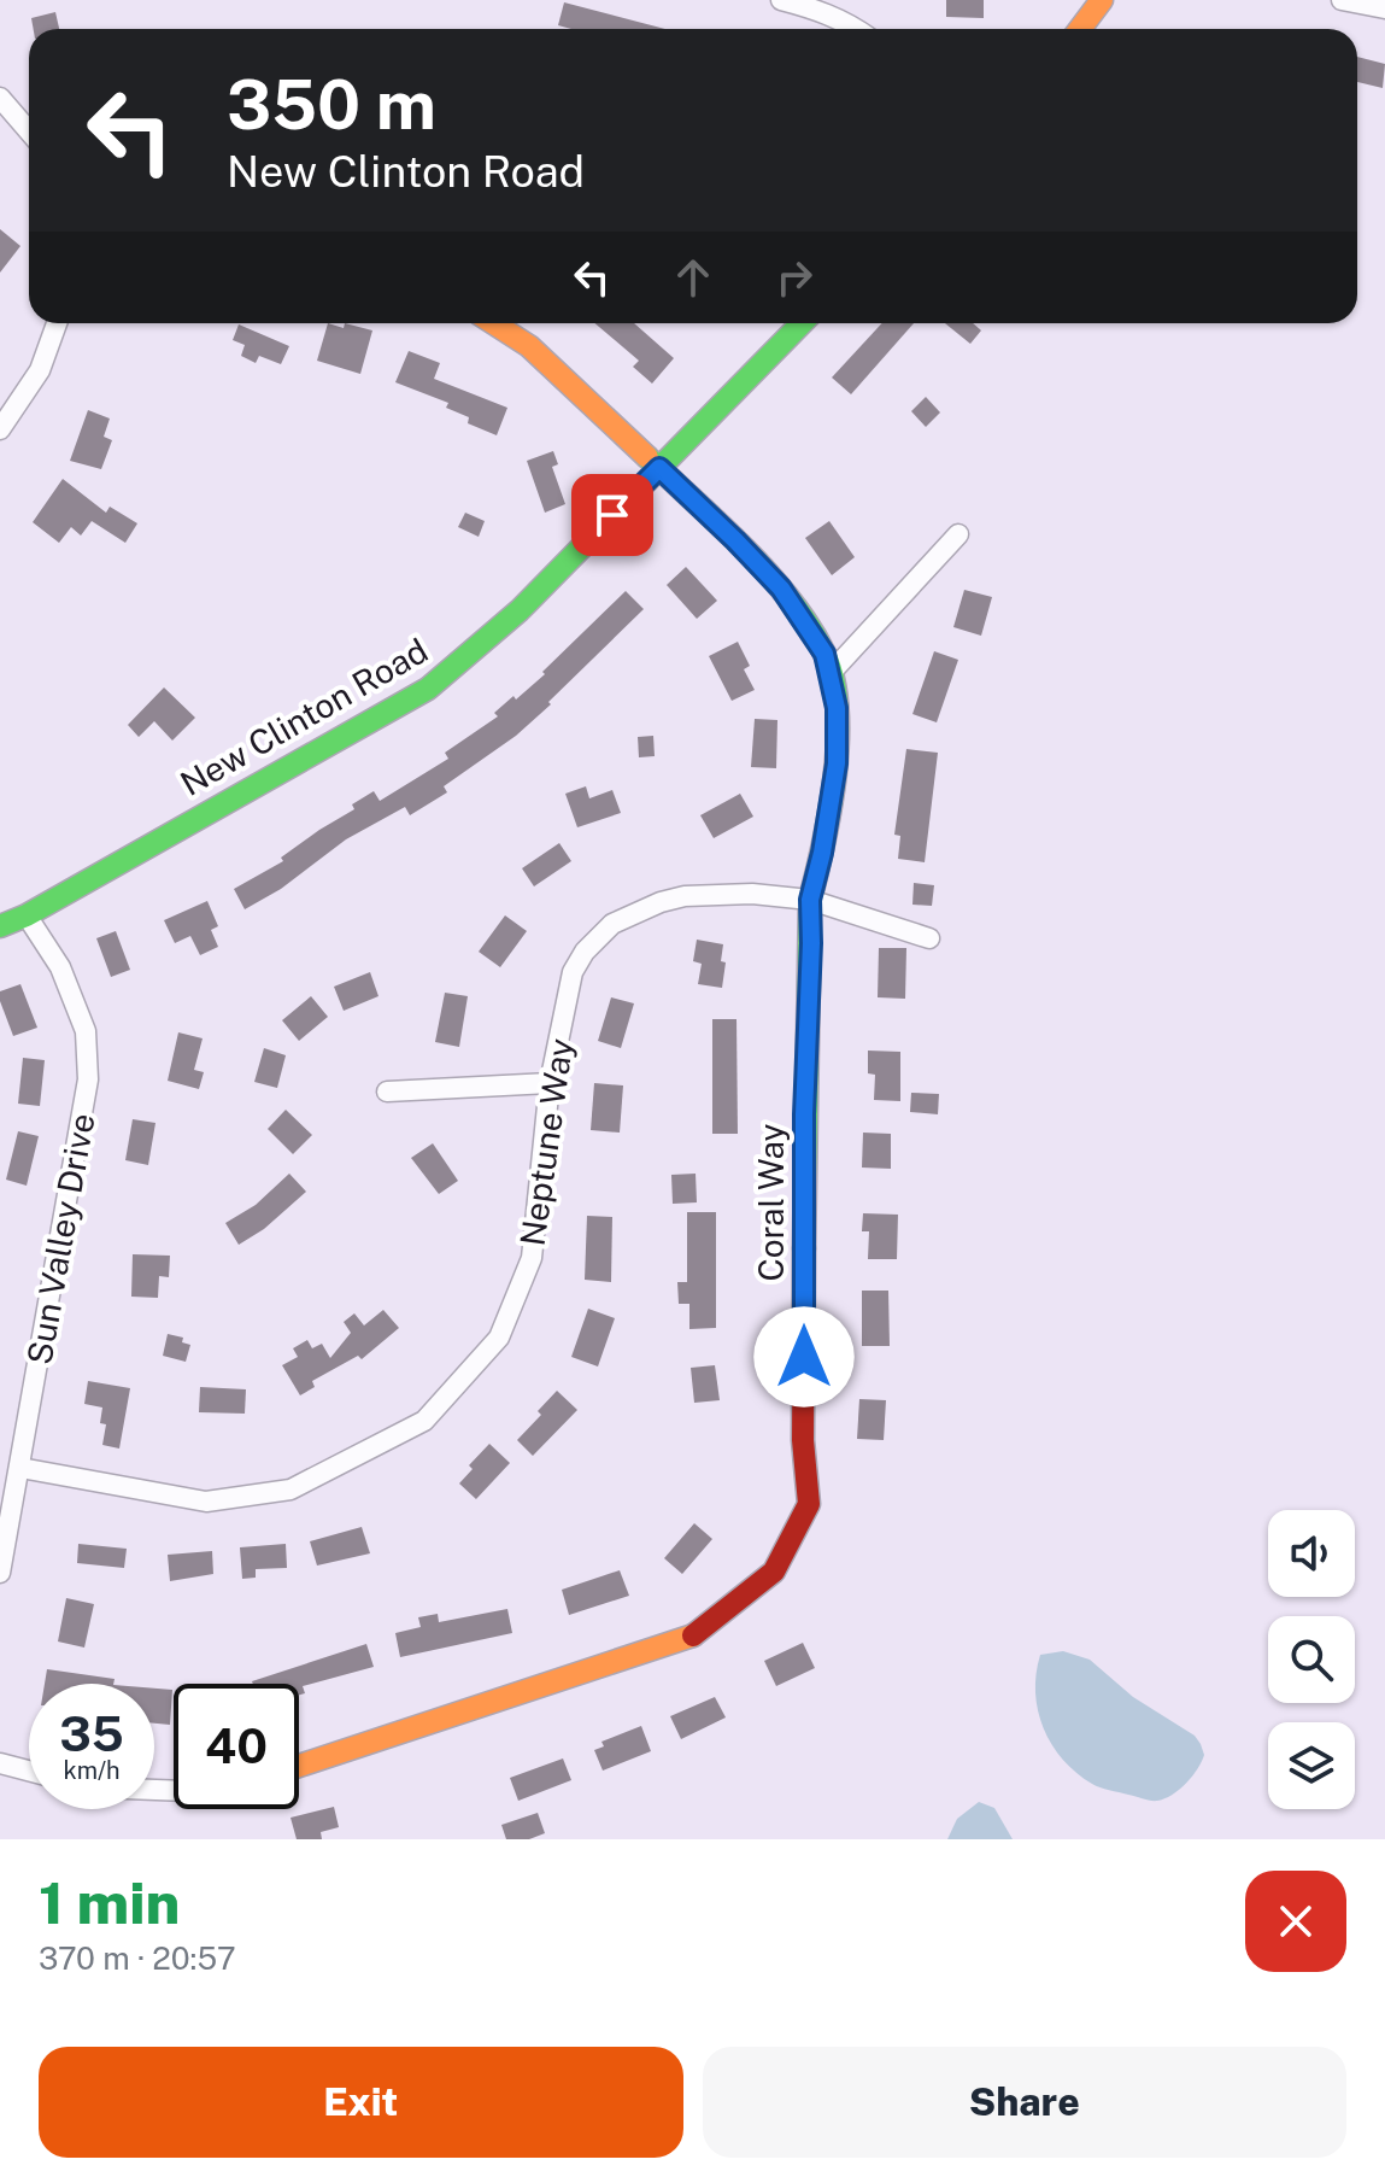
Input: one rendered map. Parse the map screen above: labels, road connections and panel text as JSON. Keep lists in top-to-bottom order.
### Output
{
  "streets": {
    "street": [
      "New Clinton Road",
      "Neptune Way",
      "Coral Way",
      "Sun Valley Drive"
    ]
  },
  "crossings": [
    ["New Clinton Road", "Coral Way"],
    ["New Clinton Road", "Sun Valley Drive"],
    ["Neptune Way", "Coral Way"],
    ["Neptune Way", "Sun Valley Drive"]
  ],
  "page": {
    "turn": ["350 m", "New Clinton Road"],
    "speed": "35 km/h",
    "limit": "40",
    "heading": ["1 min", "370 m · 20:57"],
    "buttons": ["Exit", "Share"]
  }
}
